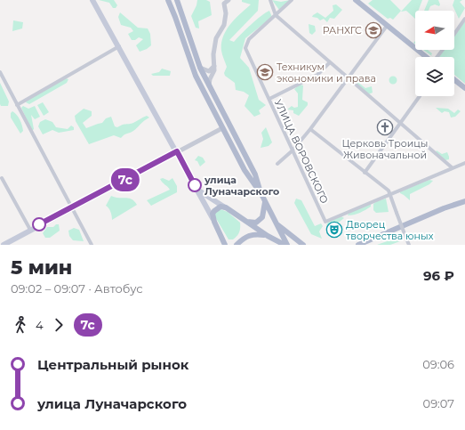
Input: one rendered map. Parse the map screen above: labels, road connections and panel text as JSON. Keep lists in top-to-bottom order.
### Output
{
  "streets": {
    "street": ["УЛИЦА ВОРОВСКОГО"]
  },
  "places": {
    "school or university": ["РАНХГС", "Техникум экономики и права"],
    "church": ["Церковь Троицы Живоначальной"],
    "other": ["улица Луначарского"],
    "theatre": ["Дворец творчества юных"]
  },
  "lines": ["bus line 7с"],
  "north": "left",
  "page": {
    "on_map": "7с",
    "heading": ["5 мин", "09:02 – 09:07 · Автобус", "96 ₽"],
    "legs": ["4", "7с"],
    "list": [
      {
        "name": "Центральный рынок",
        "value": "09:06"
      },
      {
        "name": "улица Луначарского",
        "value": "09:07"
      }
    ]
  }
}
